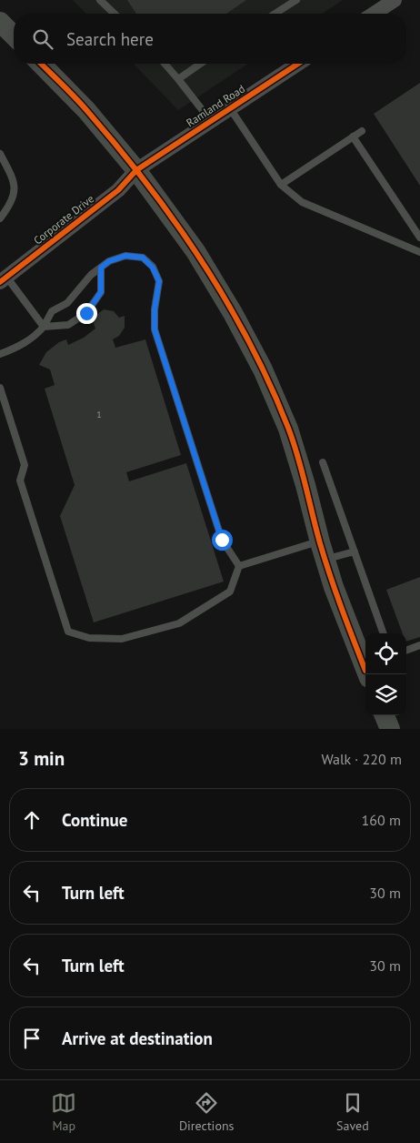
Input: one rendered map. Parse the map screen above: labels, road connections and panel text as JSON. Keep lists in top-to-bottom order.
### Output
{
  "streets": {
    "street": ["Ramland Road", "Corporate Drive"]
  },
  "crossings": [
    ["Ramland Road", "Corporate Drive"]
  ],
  "house_numbers": ["1"],
  "page": {
    "search": "Search here",
    "heading": ["3 min", "Walk · 220 m"],
    "list": [
      ["Continue", "160 m"],
      ["Turn left", "30 m"],
      ["Turn left", "30 m"],
      "Arrive at destination"
    ],
    "nav": ["Map", "Directions", "Saved"]
  }
}
